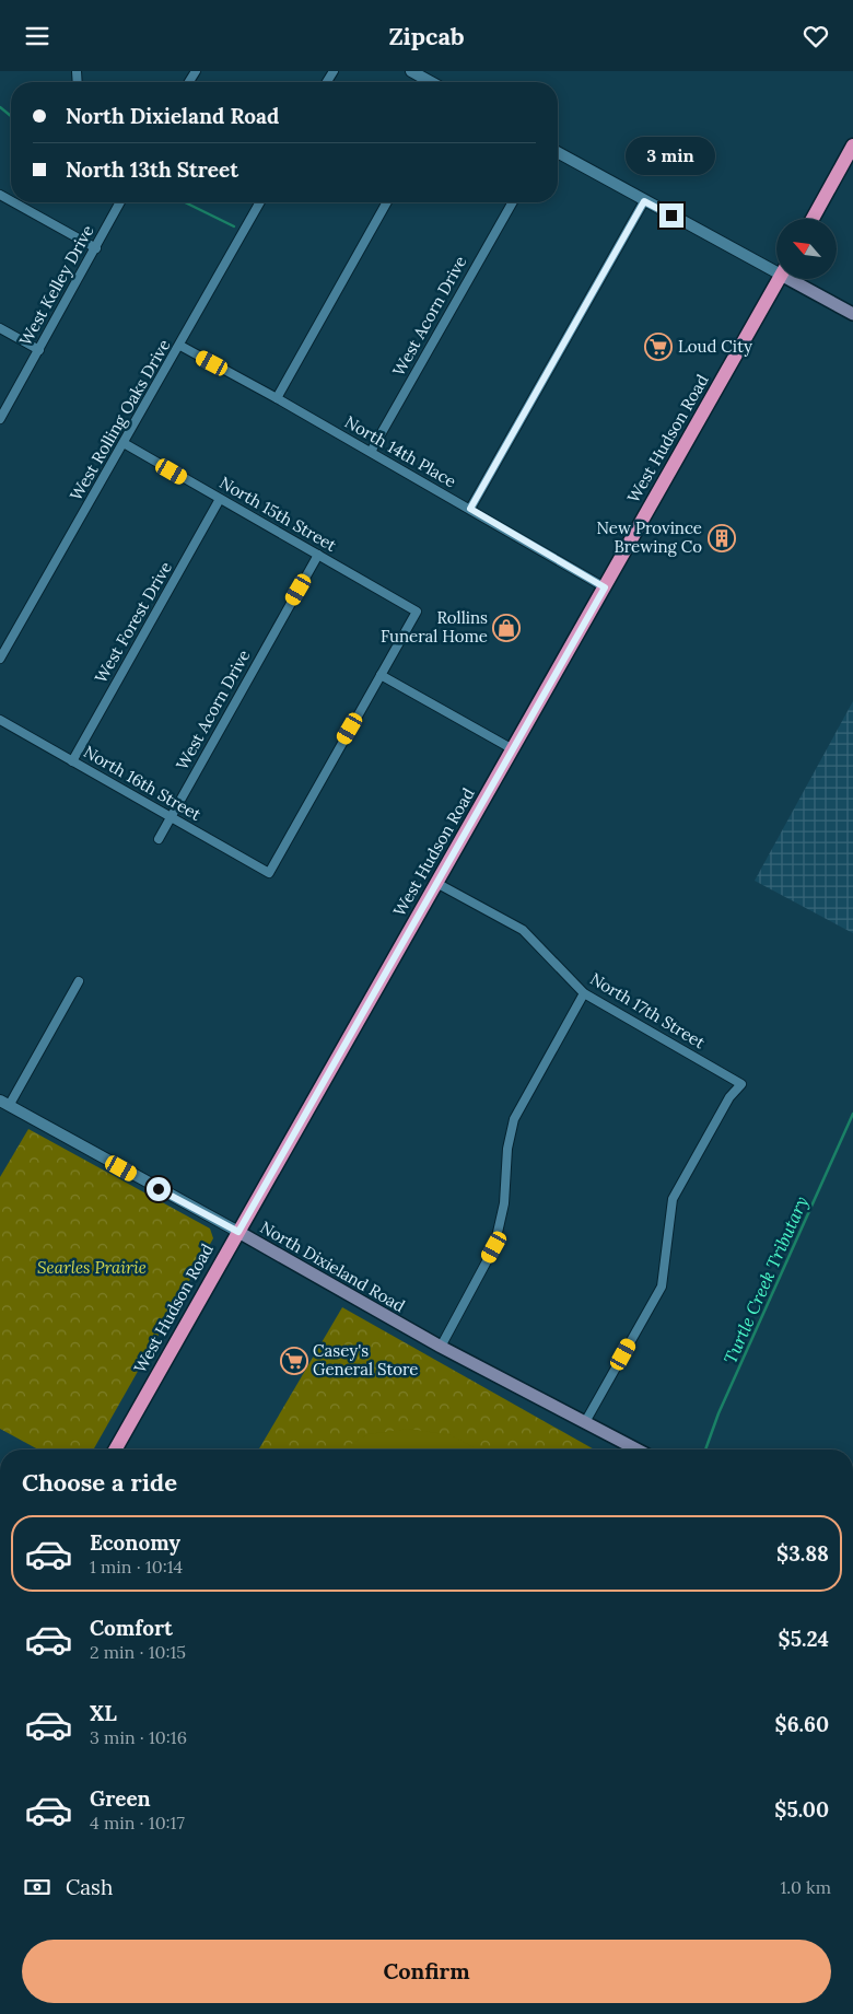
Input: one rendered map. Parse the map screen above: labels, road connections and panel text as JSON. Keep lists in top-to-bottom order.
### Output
{
  "streets": {
    "highway": ["West Hudson Road"],
    "main road": ["North Dixieland Road"],
    "street": [
      "West Kelley Drive",
      "West Acorn Drive",
      "West Rolling Oaks Drive",
      "North 14th Place",
      "North 15th Street",
      "West Forest Drive",
      "North 16th Street",
      "North 17th Street"
    ]
  },
  "crossings": [
    ["West Acorn Drive", "North 14th Place"],
    ["West Acorn Drive", "North 15th Street"],
    ["West Acorn Drive", "North 16th Street"],
    ["West Rolling Oaks Drive", "North 14th Place"],
    ["West Rolling Oaks Drive", "North 15th Street"],
    ["West Hudson Road", "North 14th Place"],
    ["West Hudson Road", "North 17th Street"],
    ["West Hudson Road", "North Dixieland Road"],
    ["North 15th Street", "West Forest Drive"],
    ["North 15th Street", "North 16th Street"],
    ["West Forest Drive", "North 16th Street"],
    ["North 17th Street", "North Dixieland Road"]
  ],
  "water": ["Turtle Creek Tributary"],
  "parks": ["Searles Prairie"],
  "places": {
    "supermarket": ["Loud City", "Casey's General Store"],
    "building": ["New Province Brewing Co"],
    "shop": ["Rollins Funeral Home"]
  },
  "north": "top left",
  "page": {
    "header": "Zipcab",
    "banner": ["North Dixieland Road", "North 13th Street"],
    "bubble": "3 min",
    "heading": "Choose a ride",
    "list": [
      {
        "name": "Economy",
        "note": "1 min · 10:14",
        "value": "$3.88"
      },
      {
        "name": "Comfort",
        "note": "2 min · 10:15",
        "value": "$5.24"
      },
      {
        "name": "XL",
        "note": "3 min · 10:16",
        "value": "$6.60"
      },
      {
        "name": "Green",
        "note": "4 min · 10:17",
        "value": "$5.00"
      }
    ],
    "pay": ["Cash", "1.0 km"],
    "buttons": "Confirm"
  }
}
